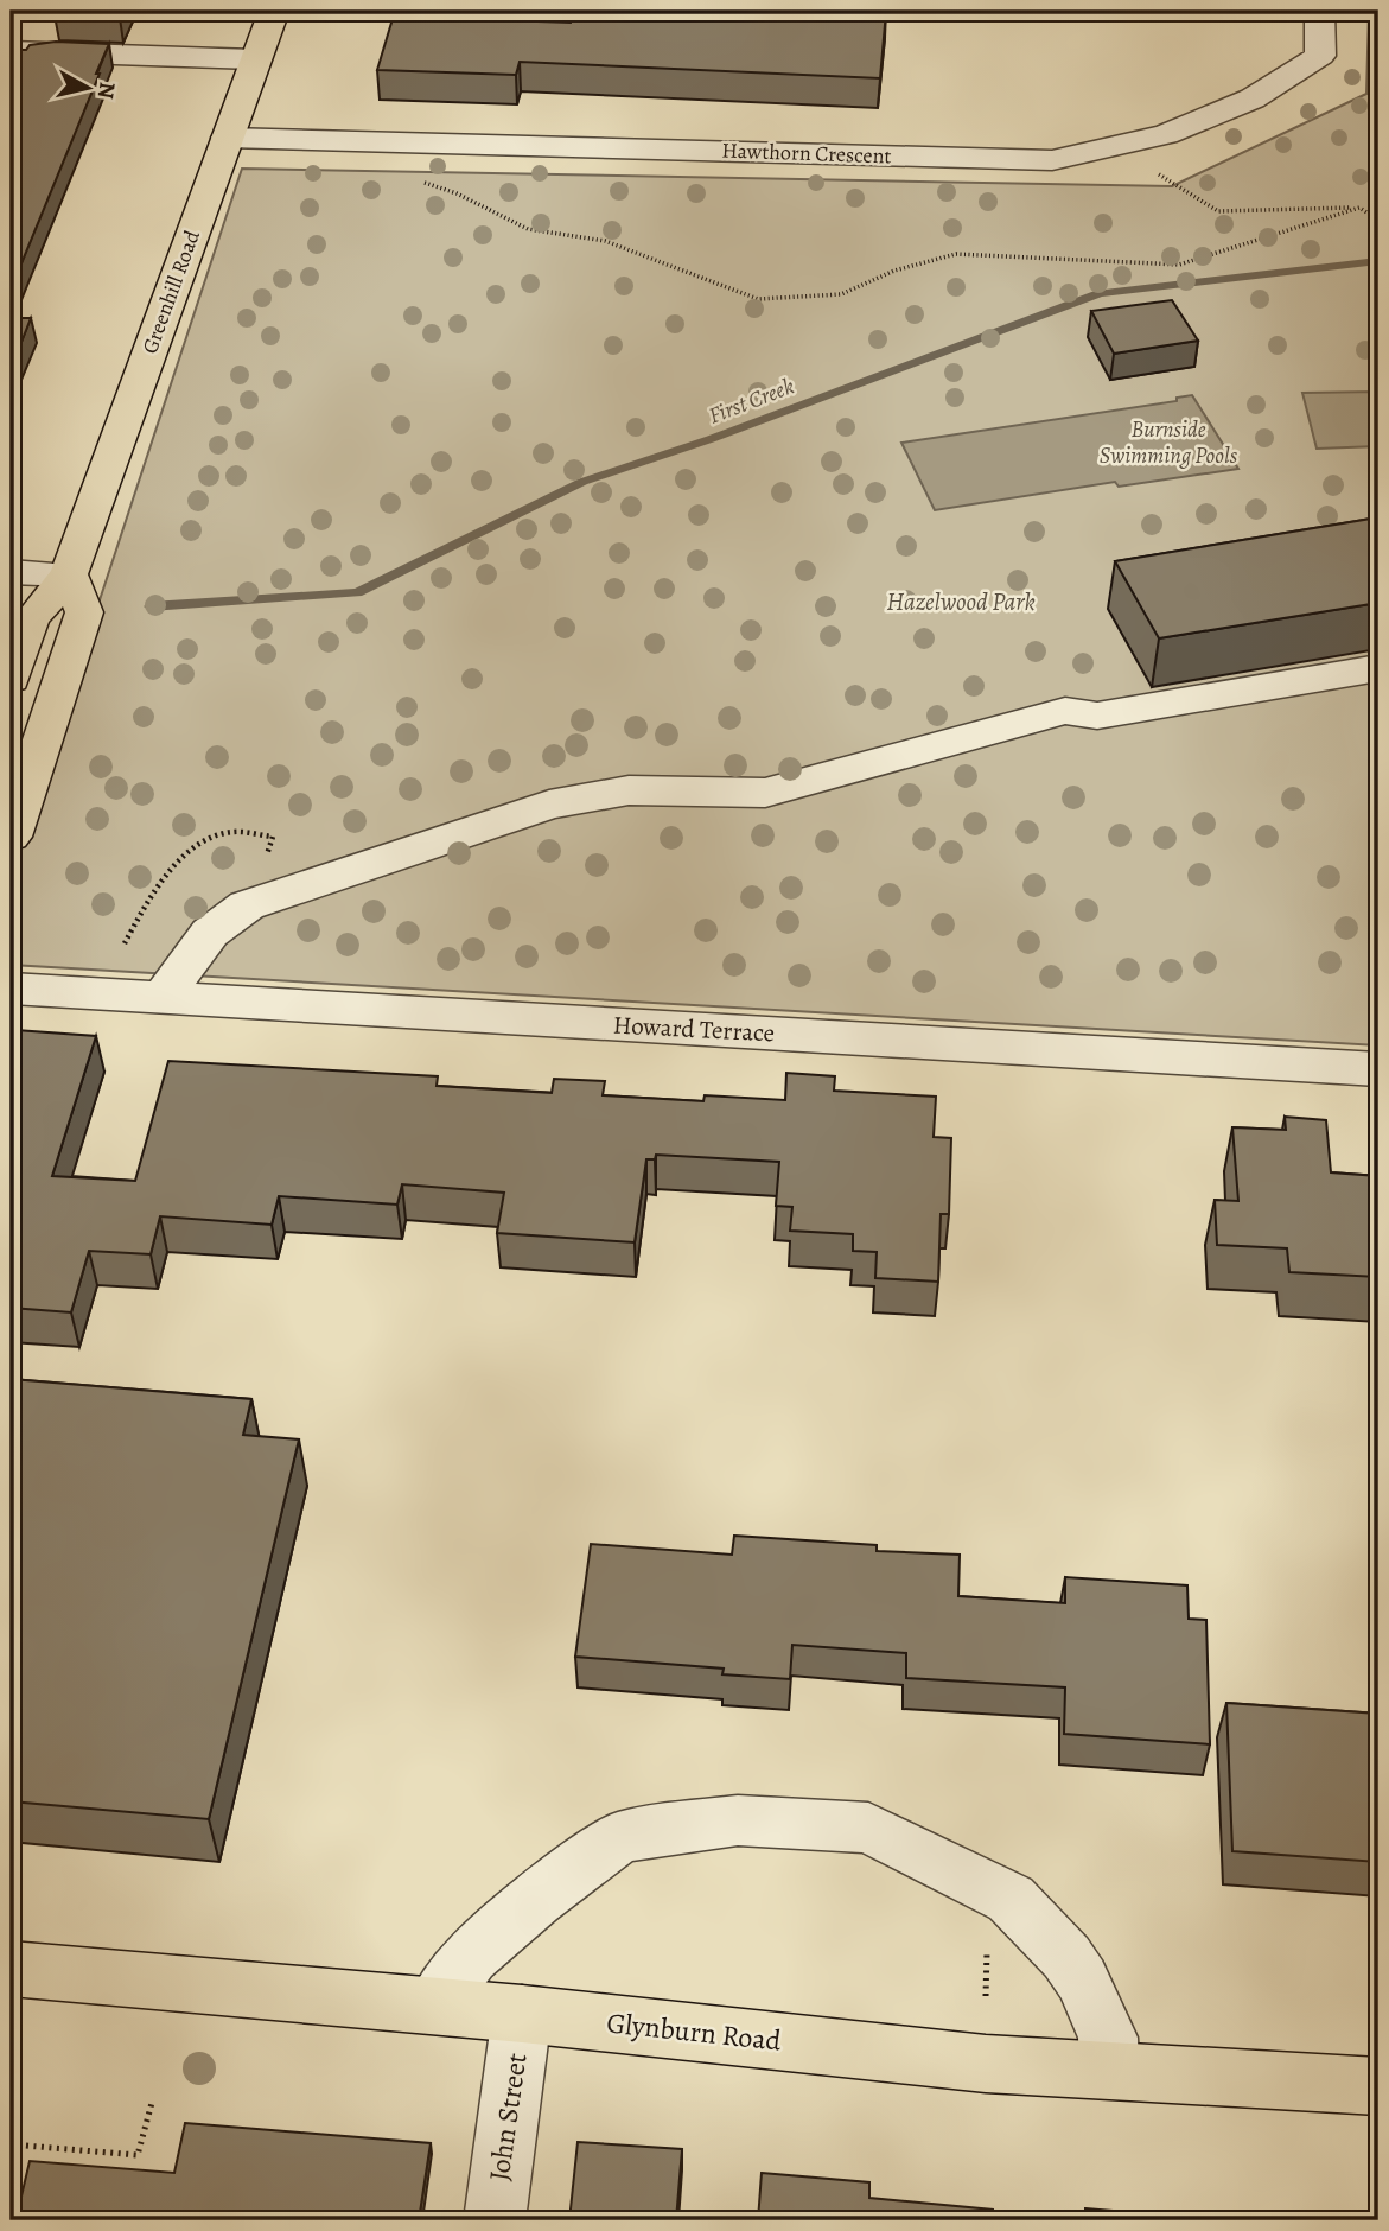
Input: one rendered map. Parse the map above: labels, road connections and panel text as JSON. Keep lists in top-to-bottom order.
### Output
{
  "streets": {
    "main road": ["Greenhill Road", "Glynburn Road"],
    "street": ["Hawthorn Crescent", "Howard Terrace", "John Street"]
  },
  "crossings": [
    ["Hawthorn Crescent", "Greenhill Road"],
    ["Glynburn Road", "John Street"]
  ],
  "water": ["First Creek", "Burnside Swimming Pools"],
  "parks": ["Hazelwood Park"],
  "north": "right"
}
